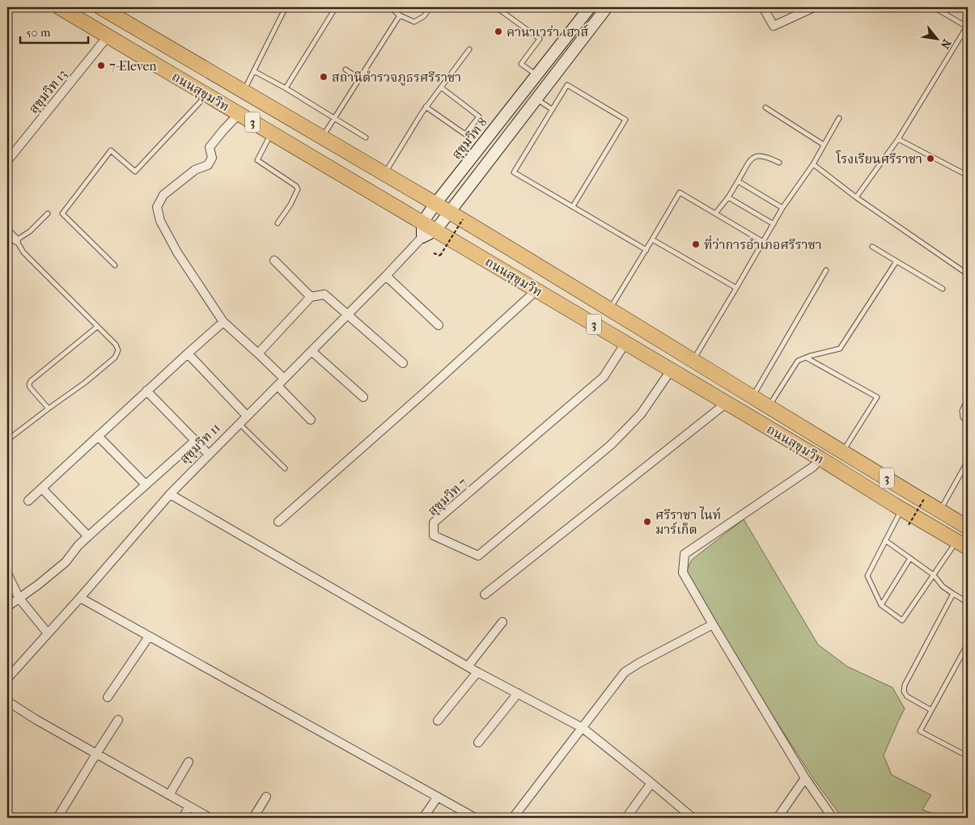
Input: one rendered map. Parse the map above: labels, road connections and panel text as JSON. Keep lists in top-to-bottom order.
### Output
{
  "streets": {
    "highway": ["ถนนสุขุมวิท", "3"],
    "main road": ["สุขุมวิท 8", "สุขุมวิท 11"],
    "street": ["สุขุมวิท 13", "สุขุมวิท 7"]
  },
  "crossings": [
    ["สุขุมวิท 13", "ถนนสุขุมวิท"],
    ["ถนนสุขุมวิท", "สุขุมวิท 8"],
    ["ถนนสุขุมวิท", "สุขุมวิท 11"],
    ["ถนนสุขุมวิท", "สุขุมวิท 7"]
  ],
  "places": [
    "คานาเวร่า เฮาส์",
    "7-Eleven",
    "สถานีตำรวจภูธรศรีราชา",
    "โรงเรียนศรีราชา",
    "ที่ว่าการอำเภอศรีราชา",
    "ศรีราชา ไนท์ มาร์เก็ต"
  ],
  "scale_bar": "50 m",
  "north": "bottom right"
}
